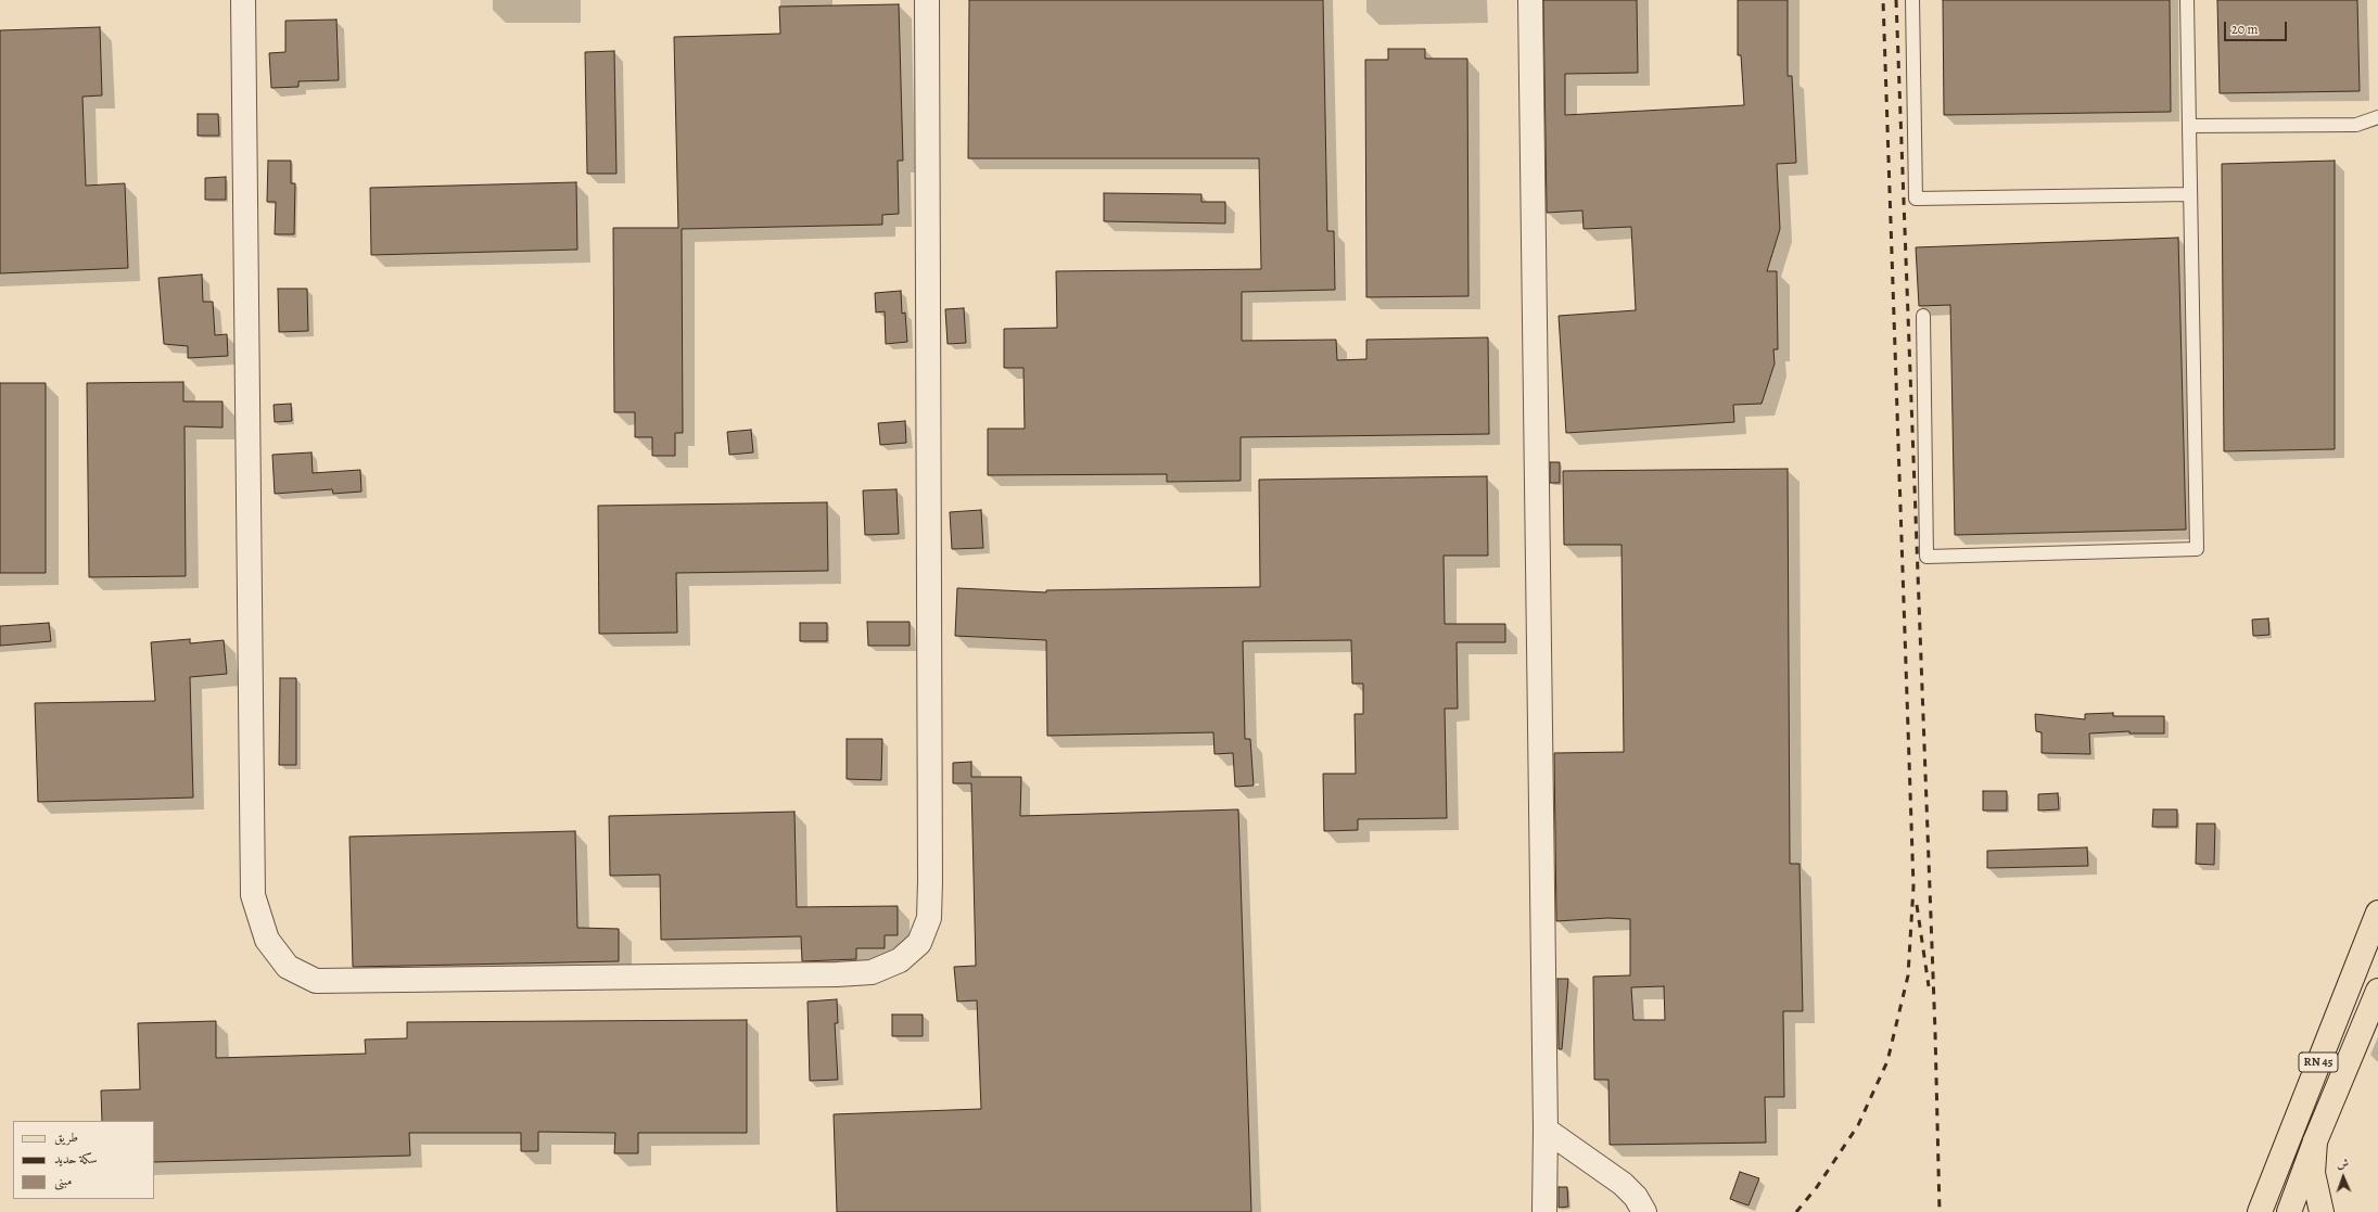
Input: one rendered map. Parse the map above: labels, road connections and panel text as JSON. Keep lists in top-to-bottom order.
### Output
{
  "streets": {
    "main road": ["RN 45"]
  },
  "legend": ["طريق", "سكة حديد", "مبنى"],
  "scale_bar": "20 m",
  "north": "top"
}
